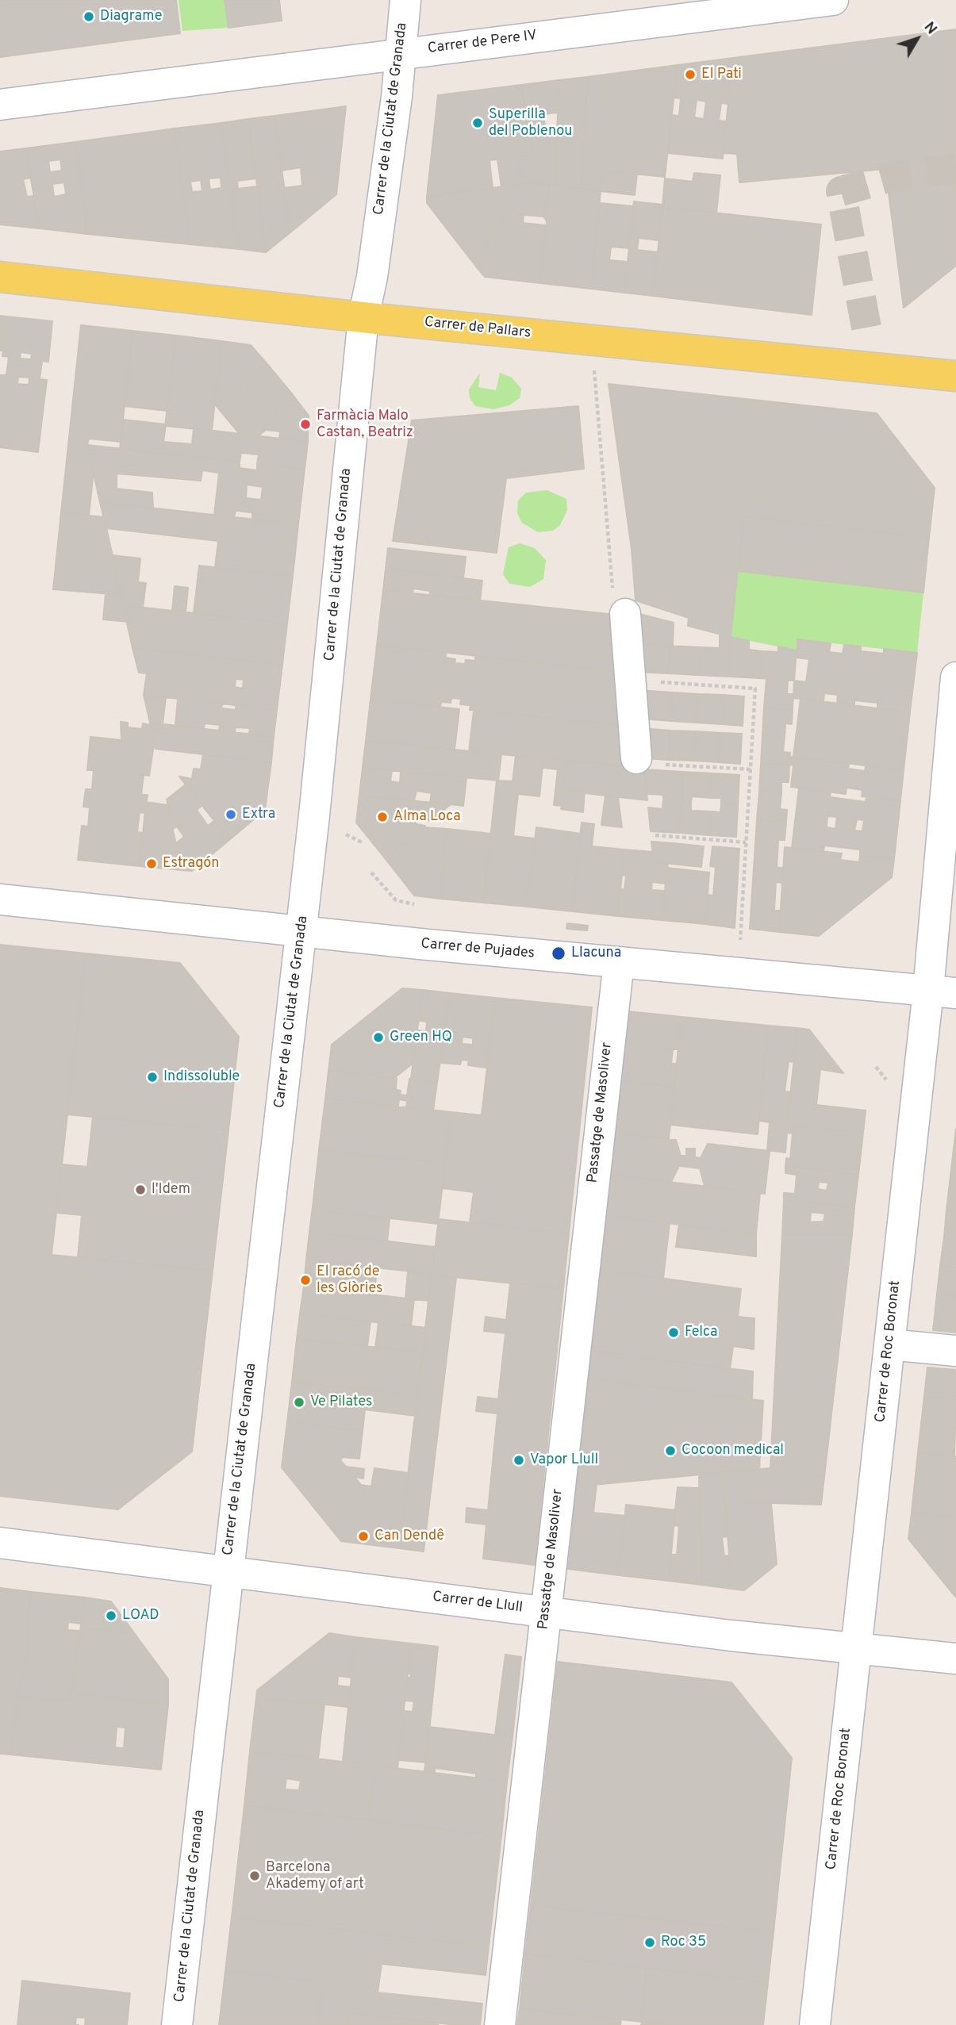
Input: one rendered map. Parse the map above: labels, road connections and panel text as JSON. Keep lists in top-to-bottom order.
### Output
{
  "streets": {
    "main road": ["Carrer de Pallars"],
    "street": [
      "Carrer de Pere IV",
      "Carrer de la Ciutat de Granada",
      "Carrer de Pujades",
      "Passatge de Masoliver",
      "Carrer de Roc Boronat",
      "Carrer de Llull"
    ]
  },
  "crossings": [
    ["Carrer de Pere IV", "Carrer de la Ciutat de Granada"],
    ["Carrer de la Ciutat de Granada", "Carrer de Pallars"],
    ["Carrer de la Ciutat de Granada", "Carrer de Pujades"],
    ["Carrer de la Ciutat de Granada", "Carrer de Llull"],
    ["Carrer de Pujades", "Passatge de Masoliver"],
    ["Carrer de Pujades", "Carrer de Roc Boronat"],
    ["Passatge de Masoliver", "Carrer de Llull"],
    ["Carrer de Roc Boronat", "Carrer de Llull"]
  ],
  "places": [
    "Diagrame",
    "El Pati",
    "Superilla del Poblenou",
    "Farmàcia Malo Castan, Beatriz",
    "Extra",
    "Alma Loca",
    "Estragón",
    "Llacuna",
    "Green HQ",
    "Indissoluble",
    "l'Idem",
    "El racó de les Glòries",
    "Felca",
    "Ve Pilates",
    "Cocoon medical",
    "Vapor Llull",
    "Can Dendê",
    "LOAD",
    "Barcelona Akademy of art",
    "Roc 35"
  ],
  "north": "top right"
}
